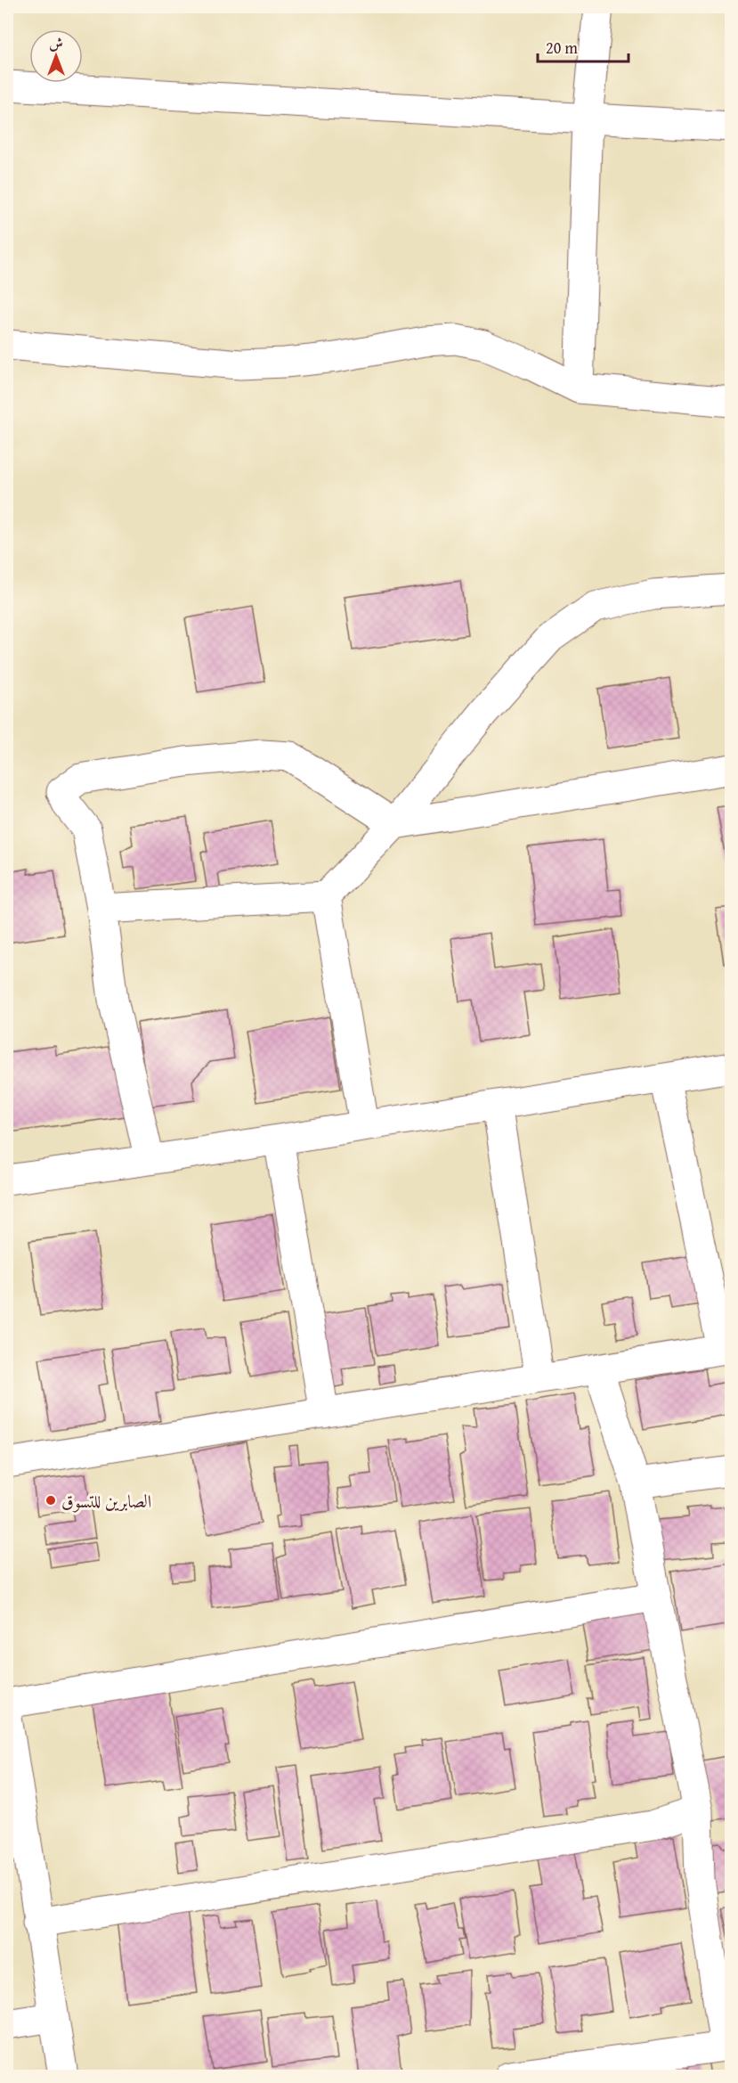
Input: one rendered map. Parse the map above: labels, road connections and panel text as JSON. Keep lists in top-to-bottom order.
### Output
{
  "places": ["الصابرين للتسوق"],
  "scale_bar": "20 m",
  "north": "top"
}
